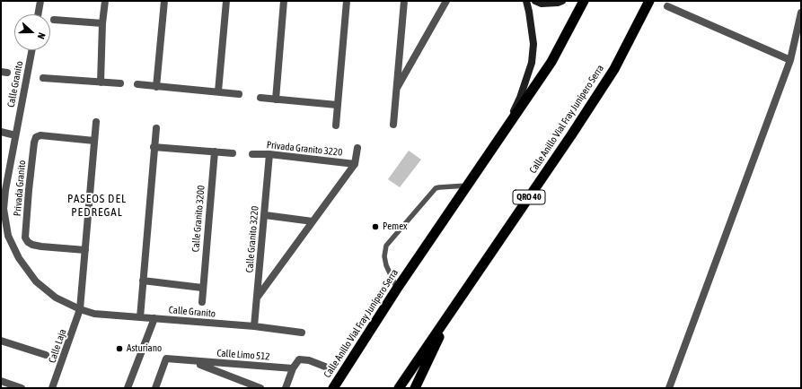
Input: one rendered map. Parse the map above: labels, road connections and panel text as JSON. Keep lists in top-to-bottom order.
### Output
{
  "streets": {
    "highway": ["Calle Anillo Vial Fray Junípero Serra", "QRO 40"],
    "street": [
      "Calle Granito",
      "Privada Granito 3220",
      "Privada Granito",
      "Calle Granito 3200",
      "Calle Granito 3220",
      "Calle Laja",
      "Calle Limo 512"
    ]
  },
  "crossings": [
    ["Calle Granito", "Calle Granito 3220"],
    ["Calle Granito", "Calle Laja"],
    ["Privada Granito 3220", "Calle Granito 3220"]
  ],
  "districts": ["PASEOS DEL PEDREGAL"],
  "places": ["Pemex", "Asturiano"],
  "north": "right"
}
